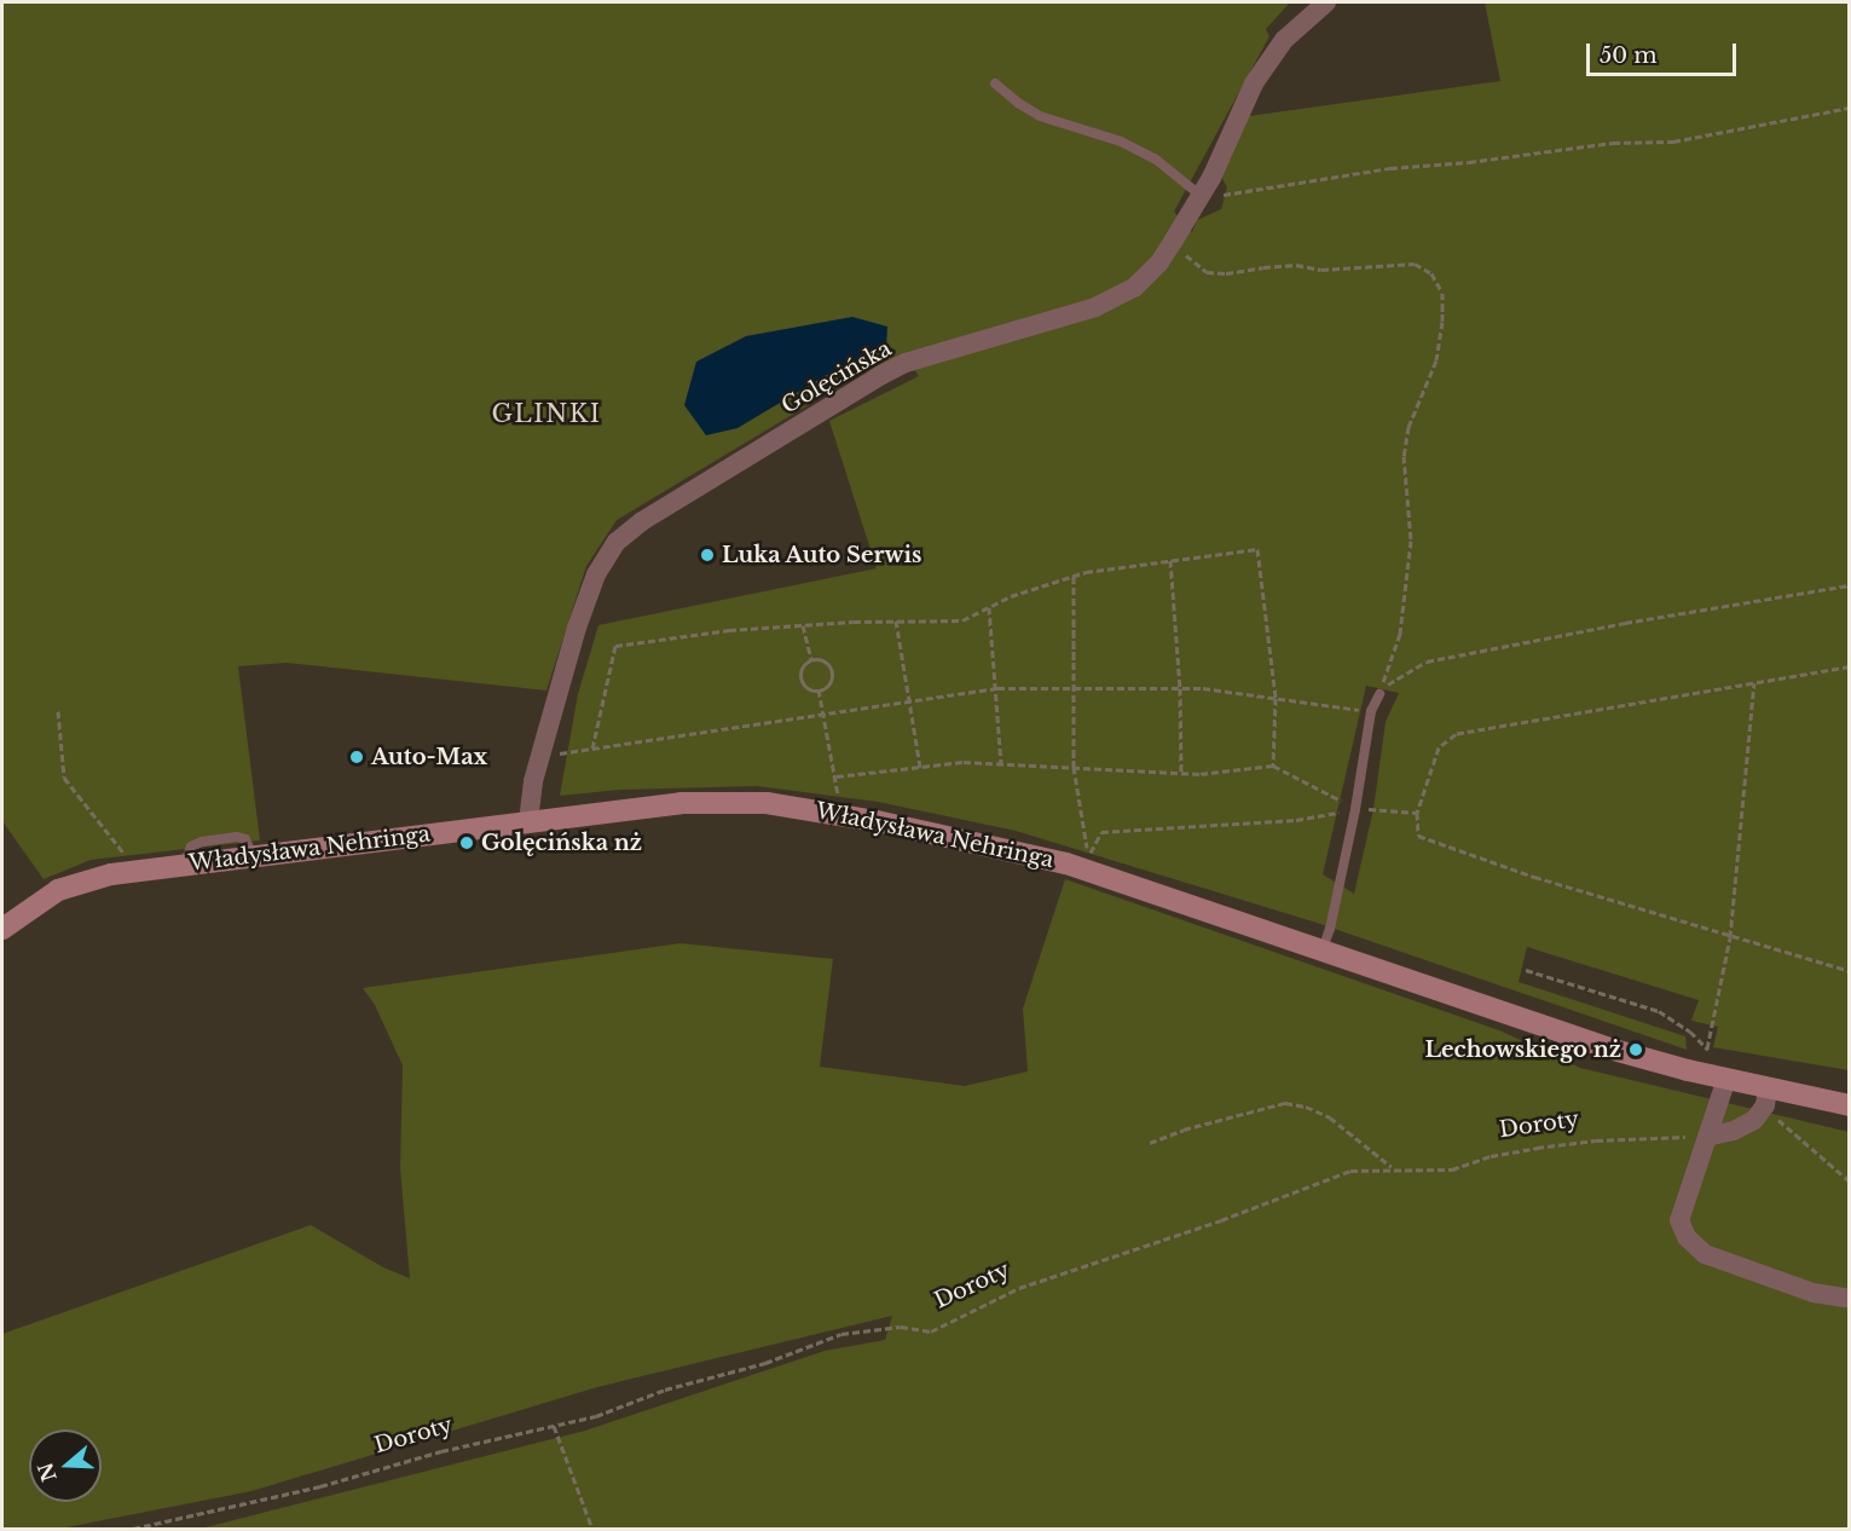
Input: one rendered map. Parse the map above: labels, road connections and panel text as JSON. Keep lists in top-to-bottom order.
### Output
{
  "streets": {
    "street": ["Golęcińska", "Władysława Nehringa"],
    "path": ["Doroty"]
  },
  "crossings": [
    ["Golęcińska", "Władysława Nehringa"]
  ],
  "districts": ["GLINKI"],
  "places": [
    "Luka Auto Serwis",
    "Auto-Max",
    "Golęcińska nż",
    "Lechowskiego nż"
  ],
  "scale_bar": "50 m",
  "north": "left"
}
